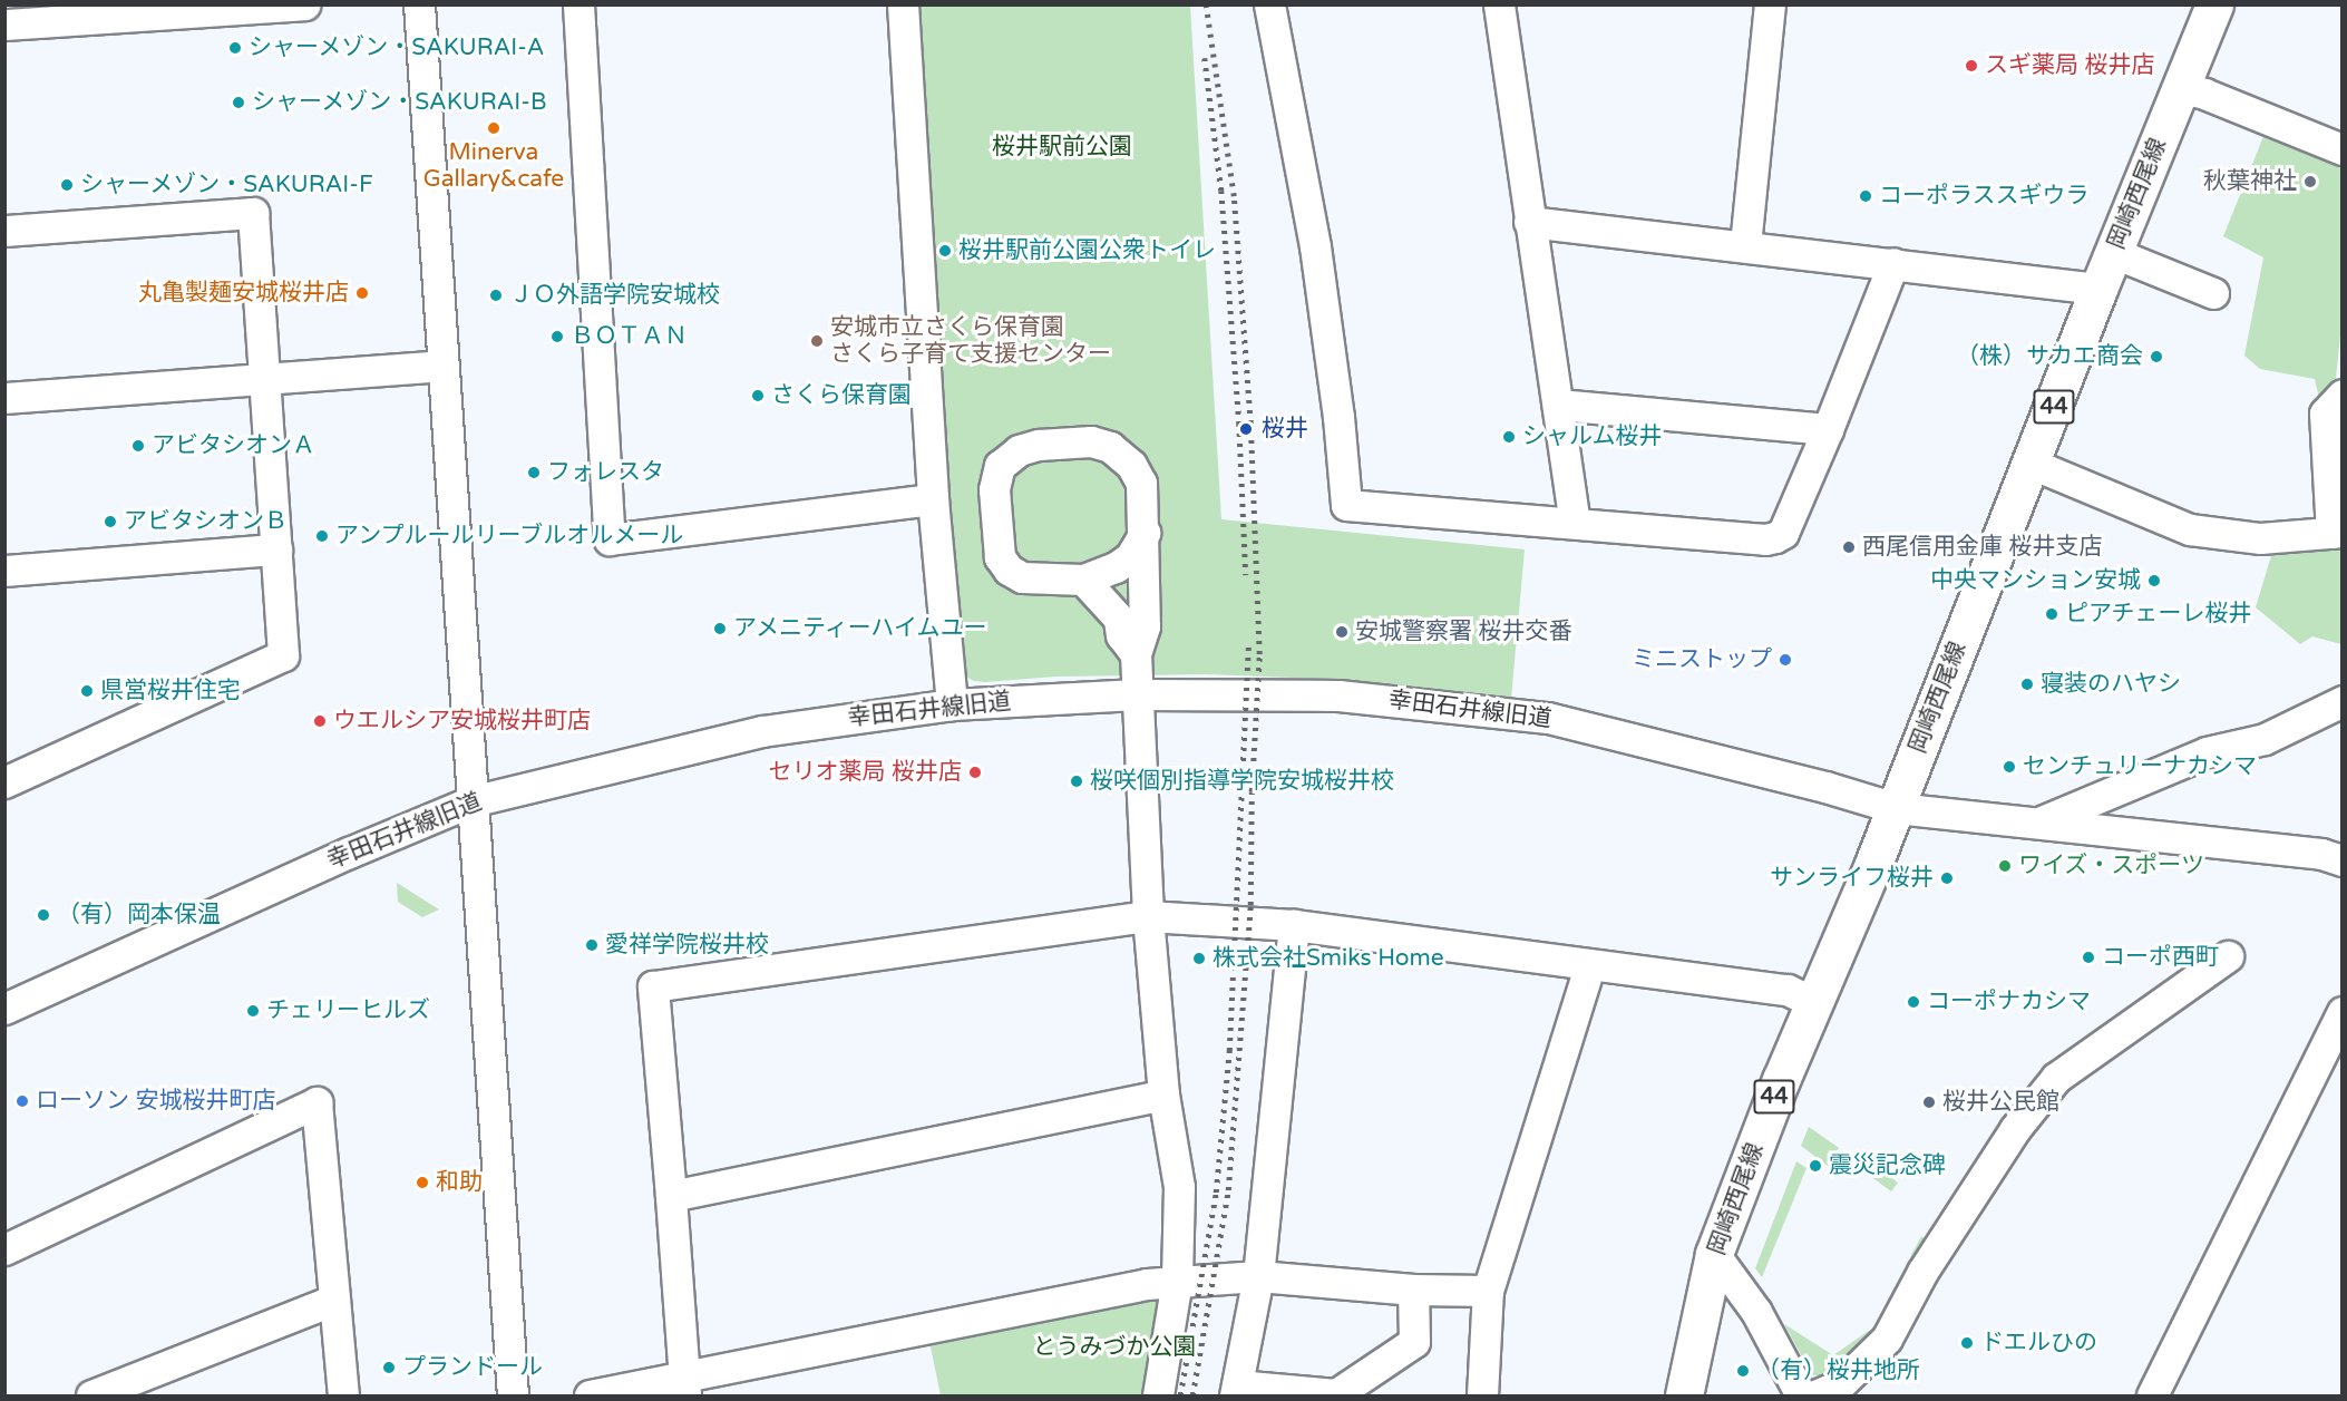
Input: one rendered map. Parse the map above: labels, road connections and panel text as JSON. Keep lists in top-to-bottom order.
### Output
{
  "streets": {
    "main road": ["岡崎西尾線", "44"],
    "street": ["幸田石井線旧道"]
  },
  "crossings": [
    ["岡崎西尾線", "幸田石井線旧道"]
  ],
  "parks": ["桜井駅前公園", "とうみづか公園"],
  "places": [
    "シャーメゾン・SAKURAI-A",
    "スギ薬局 桜井店",
    "シャーメゾン・SAKURAI-B",
    "Minerva Gallary&cafe",
    "秋葉神社",
    "シャーメゾン・SAKURAI-F",
    "コーポラススギウラ",
    "桜井駅前公園公衆トイレ",
    "丸亀製麺安城桜井店",
    "ＪＯ外語学院安城校",
    "ＢＯＴＡＮ",
    "安城市立さくら保育園 さくら子育て支援センター",
    "（株）サカエ商会",
    "さくら保育園",
    "桜井",
    "シャルム桜井",
    "アビタシオンＡ",
    "フォレスタ",
    "アビタシオンＢ",
    "アンプルールリーブルオルメール",
    "西尾信用金庫 桜井支店",
    "中央マンション安城",
    "ピアチェーレ桜井",
    "アメニティーハイムユー",
    "安城警察署 桜井交番",
    "ミニストップ",
    "寝装のハヤシ",
    "県営桜井住宅",
    "ウエルシア安城桜井町店",
    "センチュリーナカシマ",
    "セリオ薬局 桜井店",
    "桜咲個別指導学院安城桜井校",
    "ワイズ・スポーツ",
    "サンライフ桜井",
    "（有）岡本保温",
    "愛祥学院桜井校",
    "コーポ西町",
    "株式会社Smiks Home",
    "コーポナカシマ",
    "チェリーヒルズ",
    "ローソン 安城桜井町店",
    "桜井公民館",
    "震災記念碑",
    "和助",
    "ドエルひの",
    "プランドール",
    "（有）桜井地所"
  ]
}
